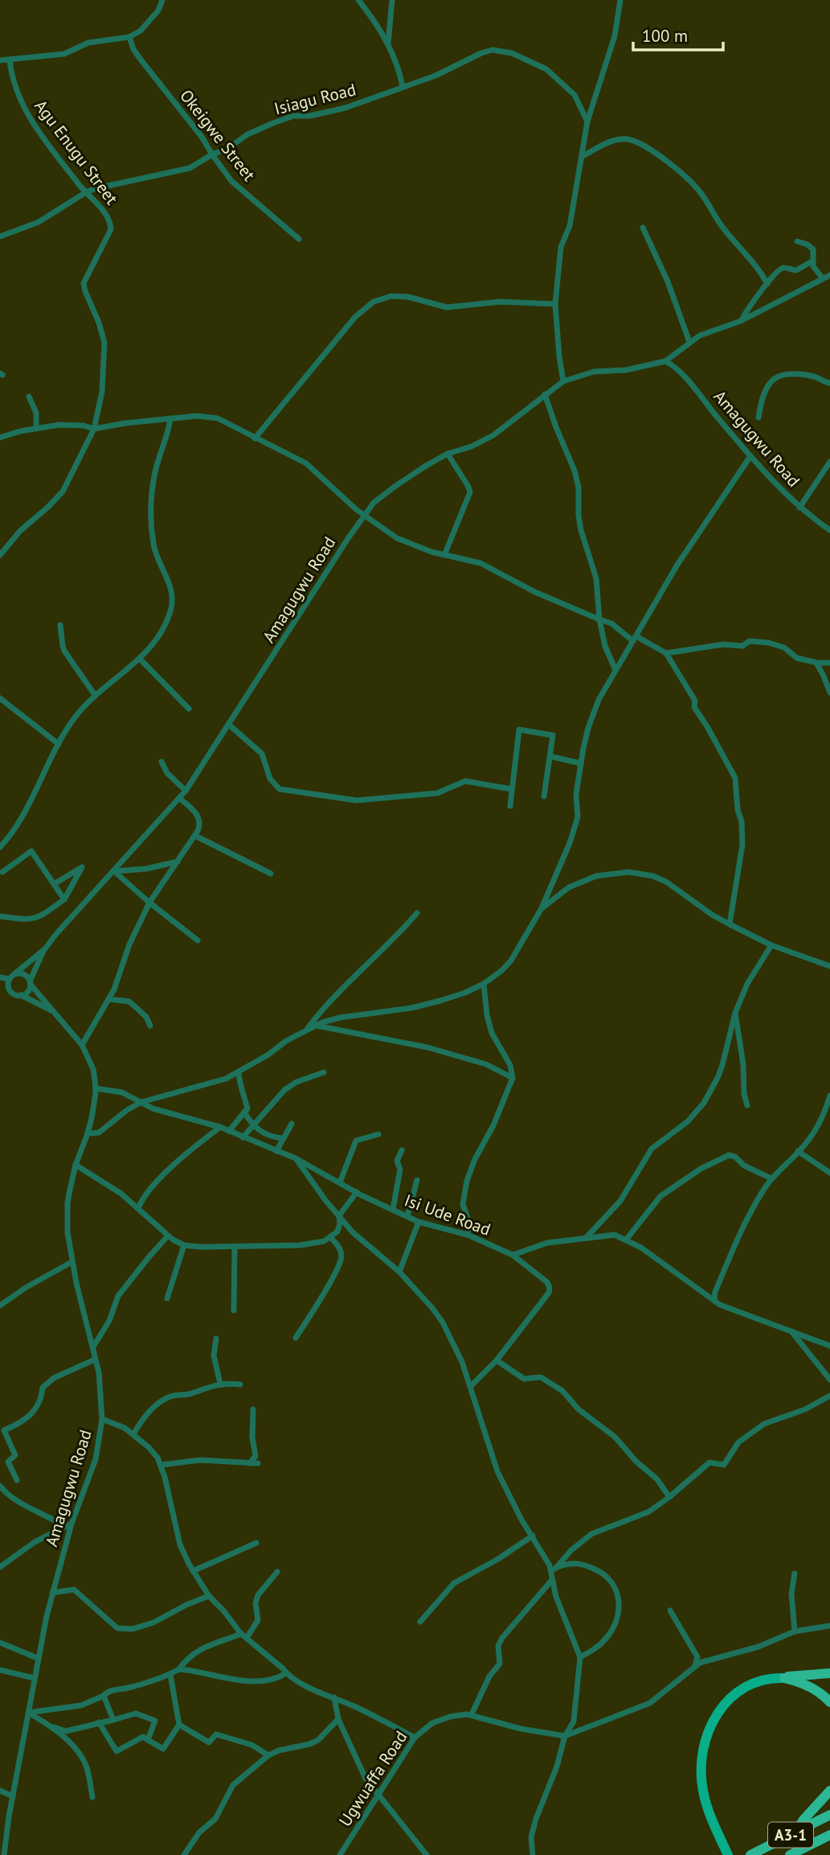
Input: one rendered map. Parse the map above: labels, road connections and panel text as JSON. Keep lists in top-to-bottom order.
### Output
{
  "streets": {
    "highway": ["A3-1"],
    "street": [
      "Isiagu Road",
      "Okeigwe Street",
      "Agu Enugu Street",
      "Amagugwu Road",
      "Isi Ude Road",
      "Ugwuaffa Road"
    ]
  },
  "crossings": [
    ["Isiagu Road", "Okeigwe Street"],
    ["Isiagu Road", "Agu Enugu Street"],
    ["Amagugwu Road", "Isi Ude Road"]
  ],
  "scale_bar": "100 m"
}
